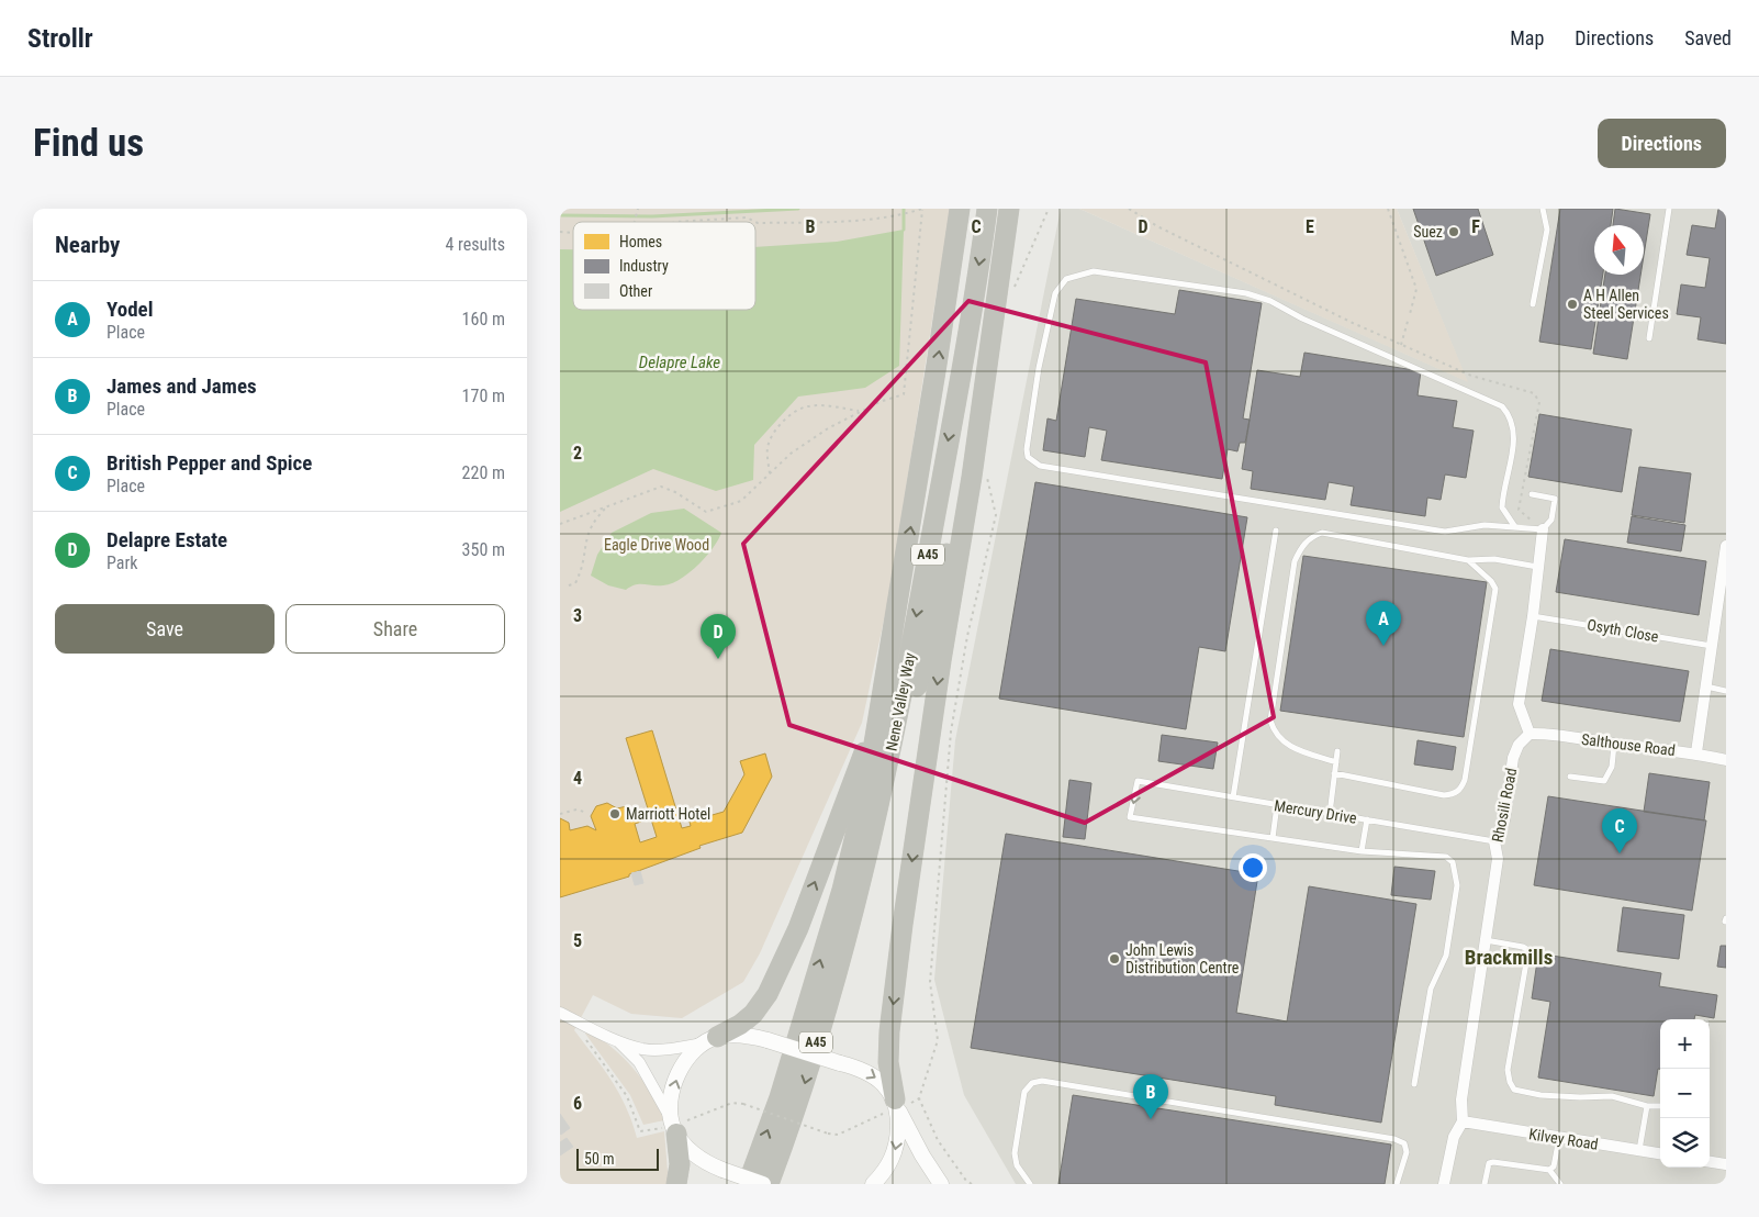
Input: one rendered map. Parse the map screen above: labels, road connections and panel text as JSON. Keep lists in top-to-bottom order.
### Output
{
  "streets": {
    "highway": ["A45", "Nene Valley Way"],
    "street": ["Salthouse Road", "Rhosili Road", "Kilvey Road"],
    "lane": ["Osyth Close", "Mercury Drive"]
  },
  "crossings": [
    ["Salthouse Road", "Rhosili Road"],
    ["Rhosili Road", "Mercury Drive"],
    ["Rhosili Road", "Kilvey Road"]
  ],
  "districts": ["Brackmills"],
  "water": ["Delapre Lake"],
  "parks": ["Eagle Drive Wood"],
  "places": [
    "Suez",
    "A H Allen Steel Services",
    "Marriott Hotel",
    "John Lewis Distribution Centre"
  ],
  "legend": ["Homes", "Industry", "Other"],
  "scale_bar": "50 m",
  "north": "top",
  "page": {
    "header": "Strollr",
    "nav": ["Map", "Directions", "Saved"],
    "buttons": [
      "Directions",
      ["Save", "Share"]
    ],
    "title": "Find us",
    "heading": ["Nearby", "4 results"],
    "list": [
      {
        "mark": "A",
        "name": "Yodel",
        "note": "Place",
        "value": "160 m"
      },
      {
        "mark": "B",
        "name": "James and James",
        "note": "Place",
        "value": "170 m"
      },
      {
        "mark": "C",
        "name": "British Pepper and Spice",
        "note": "Place",
        "value": "220 m"
      },
      {
        "mark": "D",
        "name": "Delapre Estate",
        "note": "Park",
        "value": "350 m"
      }
    ],
    "pins": [
      "A",
      "D",
      "C",
      "B"
    ],
    "map_buttons": ["+", "−"],
    "scale": "50 m"
  },
  "grid": {
    "columns": [
      "B",
      "C",
      "D",
      "E",
      "F"
    ],
    "rows": [
      "2",
      "3",
      "4",
      "5",
      "6"
    ]
  }
}
